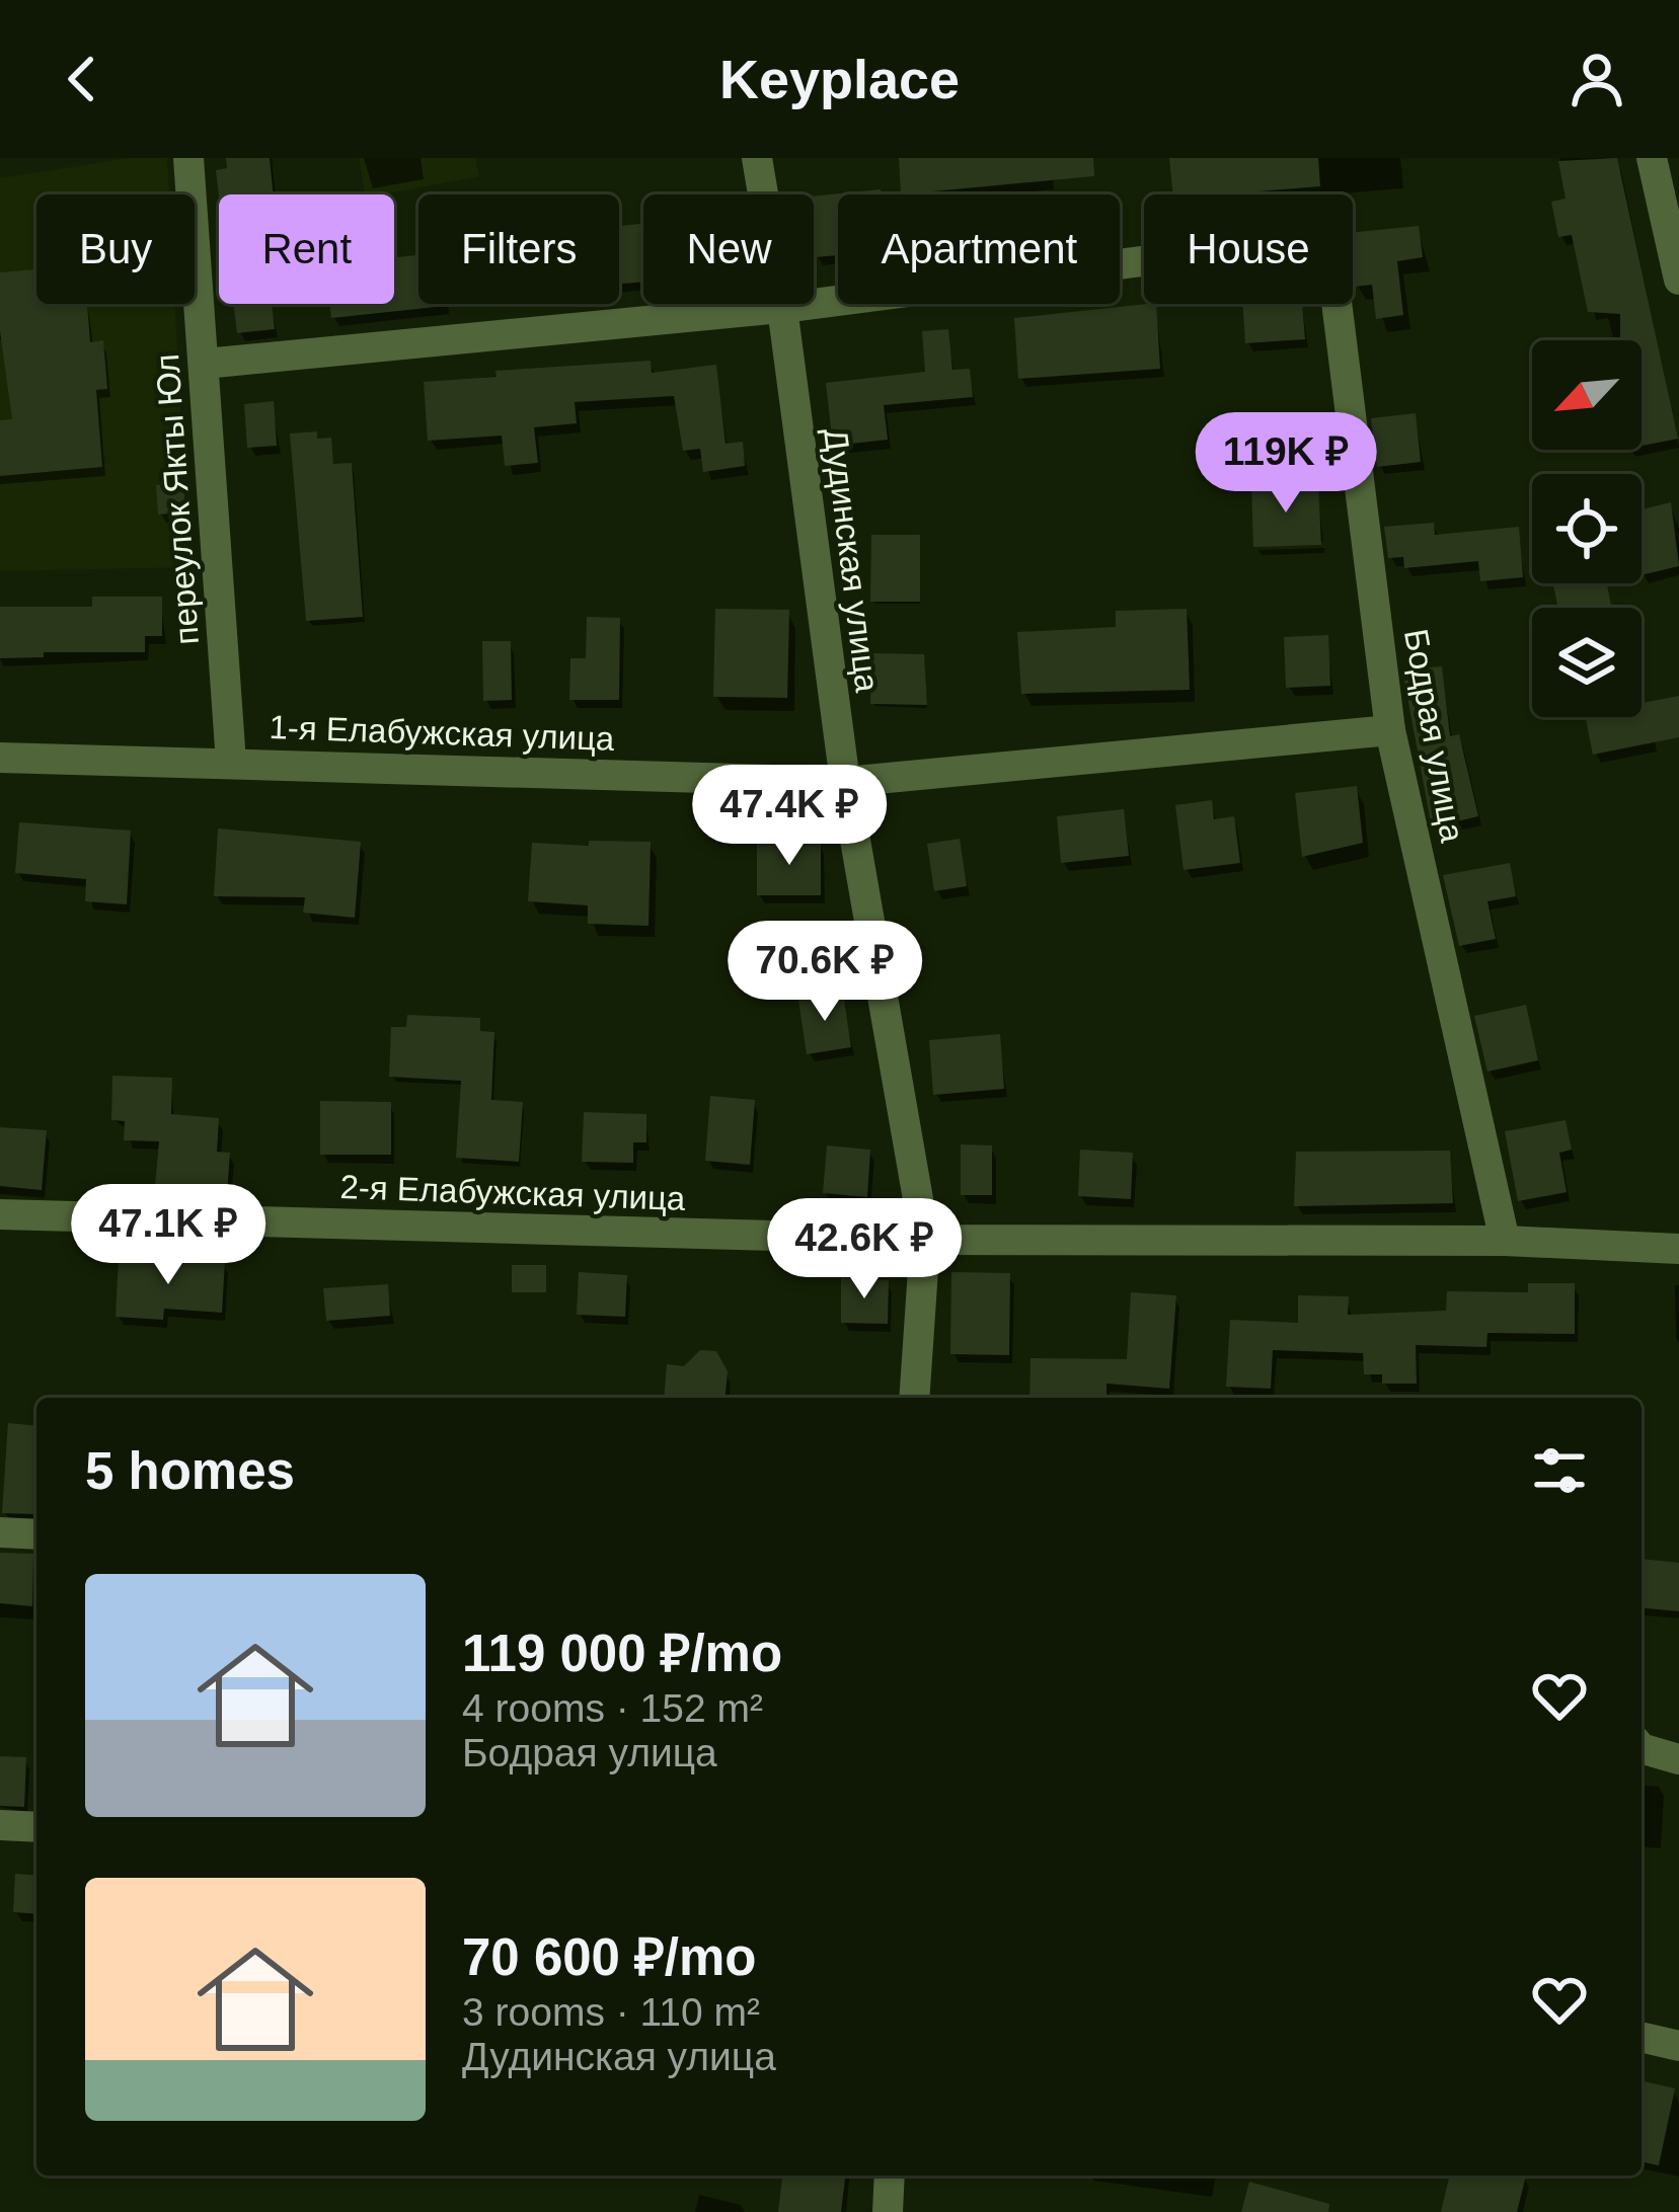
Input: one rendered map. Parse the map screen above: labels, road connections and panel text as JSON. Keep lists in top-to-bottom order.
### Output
{
  "streets": {
    "street": [
      "переулок Якты Юл",
      "Дудинская улица",
      "1-я Елабужская улица",
      "Бодрая улица",
      "2-я Елабужская улица"
    ]
  },
  "crossings": [
    ["переулок Якты Юл", "1-я Елабужская улица"],
    ["Дудинская улица", "1-я Елабужская улица"],
    ["Дудинская улица", "Бодрая улица"],
    ["Дудинская улица", "2-я Елабужская улица"],
    ["1-я Елабужская улица", "Бодрая улица"],
    ["Бодрая улица", "2-я Елабужская улица"]
  ],
  "north": "bottom left",
  "page": {
    "header": "Keyplace",
    "chip": [
      "Buy",
      "Rent",
      "Filters",
      "New",
      "Apartment",
      "House"
    ],
    "price": [
      "119K ₽",
      "47.4K ₽",
      "70.6K ₽",
      "47.1K ₽",
      "42.6K ₽"
    ],
    "heading": "5 homes",
    "list": [
      {
        "name": "119 000 ₽/mo",
        "note": "4 rooms · 152 m² · Бодрая улица"
      },
      {
        "name": "70 600 ₽/mo",
        "note": "3 rooms · 110 m² · Дудинская улица"
      }
    ]
  }
}
